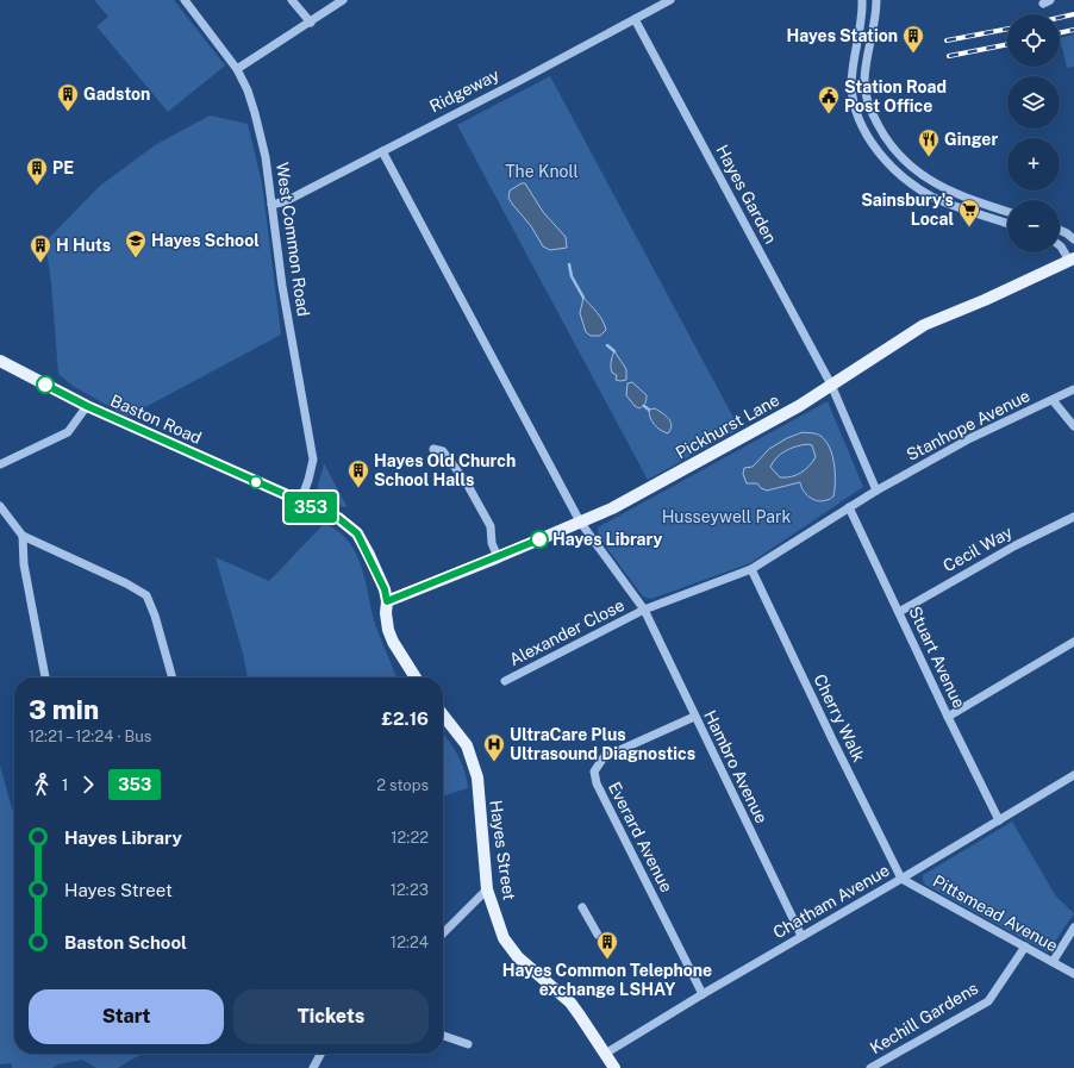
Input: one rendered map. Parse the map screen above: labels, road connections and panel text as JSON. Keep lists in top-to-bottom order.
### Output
{
  "streets": {
    "main road": ["Baston Road", "Pickhurst Lane", "Hayes Street"],
    "street": [
      "Ridgeway",
      "Hayes Garden",
      "West Common Road",
      "Stanhope Avenue",
      "Cecil Way",
      "Alexander Close",
      "Stuart Avenue",
      "Cherry Walk",
      "Hambro Avenue",
      "Everard Avenue",
      "Chatham Avenue",
      "Pittsmead Avenue",
      "Kechill Gardens"
    ]
  },
  "crossings": [
    ["Ridgeway", "Hayes Garden"],
    ["Ridgeway", "West Common Road"],
    ["Hayes Garden", "Stanhope Avenue"],
    ["Hayes Garden", "Pickhurst Lane"],
    ["West Common Road", "Baston Road"],
    ["Stanhope Avenue", "Alexander Close"],
    ["Stanhope Avenue", "Stuart Avenue"],
    ["Stanhope Avenue", "Cherry Walk"],
    ["Pickhurst Lane", "Hambro Avenue"],
    ["Cecil Way", "Stuart Avenue"],
    ["Alexander Close", "Cherry Walk"],
    ["Alexander Close", "Hambro Avenue"],
    ["Stuart Avenue", "Chatham Avenue"],
    ["Cherry Walk", "Chatham Avenue"],
    ["Cherry Walk", "Pittsmead Avenue"],
    ["Hambro Avenue", "Everard Avenue"],
    ["Hambro Avenue", "Chatham Avenue"],
    ["Everard Avenue", "Chatham Avenue"],
    ["Hayes Street", "Chatham Avenue"],
    ["Chatham Avenue", "Pittsmead Avenue"],
    ["Pittsmead Avenue", "Kechill Gardens"]
  ],
  "parks": ["The Knoll", "Husseywell Park"],
  "places": {
    "building": [
      "Hayes Station",
      "Gadston",
      "PE",
      "H Huts",
      "Hayes Old Church School Halls",
      "Hayes Common Telephone exchange LSHAY"
    ],
    "public building": ["Station Road Post Office"],
    "restaurant": ["Ginger"],
    "supermarket": ["Sainsbury's Local"],
    "school or university": ["Hayes School"],
    "other": ["Hayes Library"],
    "hospital": ["UltraCare Plus Ultrasound Diagnostics"]
  },
  "lines": ["bus line 353"],
  "page": {
    "on_map": "353",
    "map_buttons": ["+", "−"],
    "heading": ["3 min", "12:21 – 12:24 · Bus", "£2.16"],
    "legs": ["1", "353", "2 stops"],
    "list": [
      {
        "name": "Hayes Library",
        "value": "12:22"
      },
      {
        "name": "Hayes Street",
        "value": "12:23"
      },
      {
        "name": "Baston School",
        "value": "12:24"
      }
    ],
    "buttons": ["Start", "Tickets"]
  }
}
